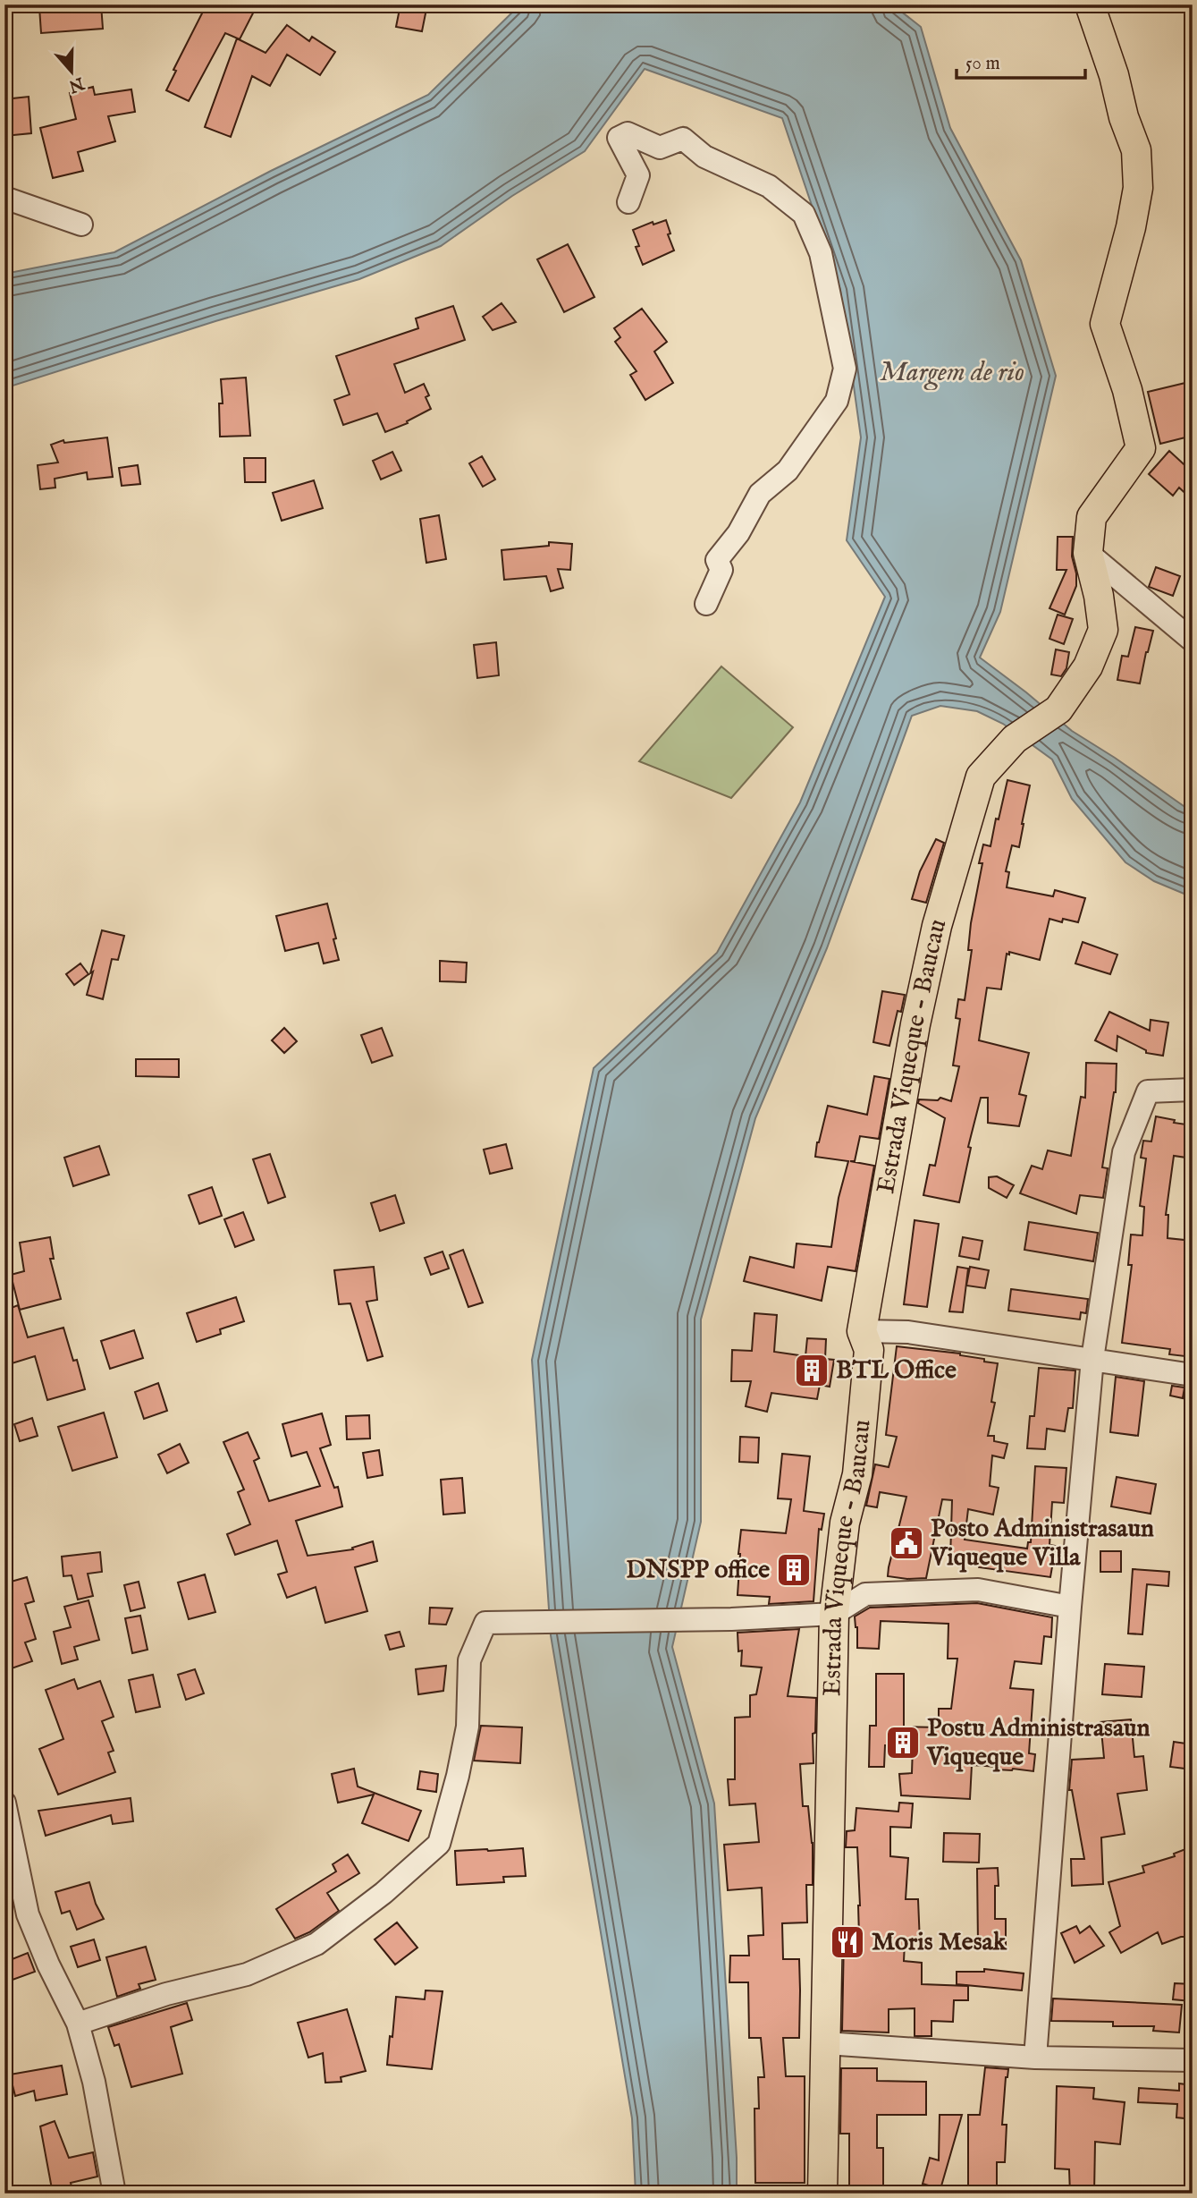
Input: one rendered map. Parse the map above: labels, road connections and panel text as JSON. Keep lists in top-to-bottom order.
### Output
{
  "streets": {
    "main road": ["Estrada Viqueque - Baucau"]
  },
  "water": ["Margem de rio"],
  "places": {
    "building": ["BTL Office", "DNSPP office", "Postu Administrasaun Viqueque"],
    "public building": ["Posto Administrasaun Viqueque Villa"],
    "restaurant": ["Moris Mesak"]
  },
  "scale_bar": "50 m",
  "north": "bottom"
}
